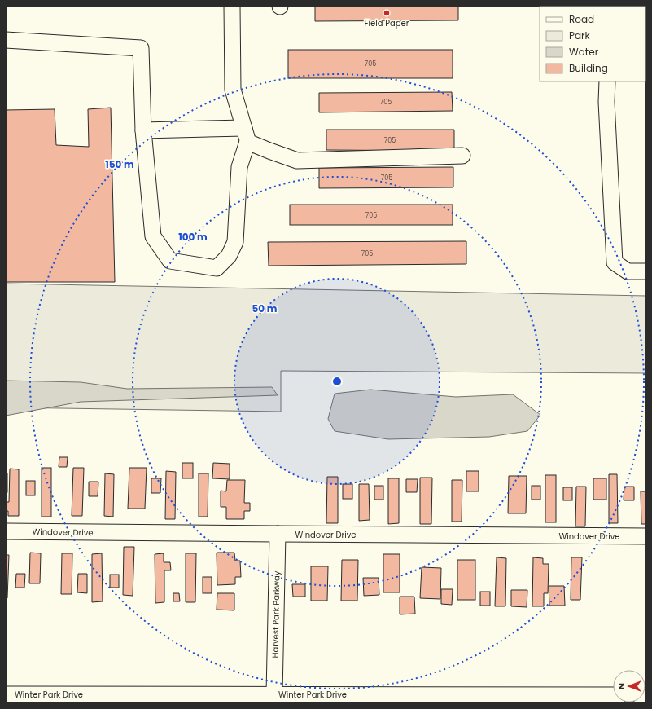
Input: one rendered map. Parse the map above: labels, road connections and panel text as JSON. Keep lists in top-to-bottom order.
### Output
{
  "streets": {
    "street": ["Windover Drive", "Harvest Park Parkway", "Winter Park Drive"]
  },
  "crossings": [
    ["Windover Drive", "Harvest Park Parkway"],
    ["Harvest Park Parkway", "Winter Park Drive"]
  ],
  "places": ["Field Paper"],
  "house_numbers": [
    "705",
    "705",
    "705",
    "705",
    "705",
    "705"
  ],
  "legend": [
    "Road",
    "Park",
    "Water",
    "Building"
  ],
  "north": "left",
  "rings": ["150 m", "100 m", "50 m"]
}
